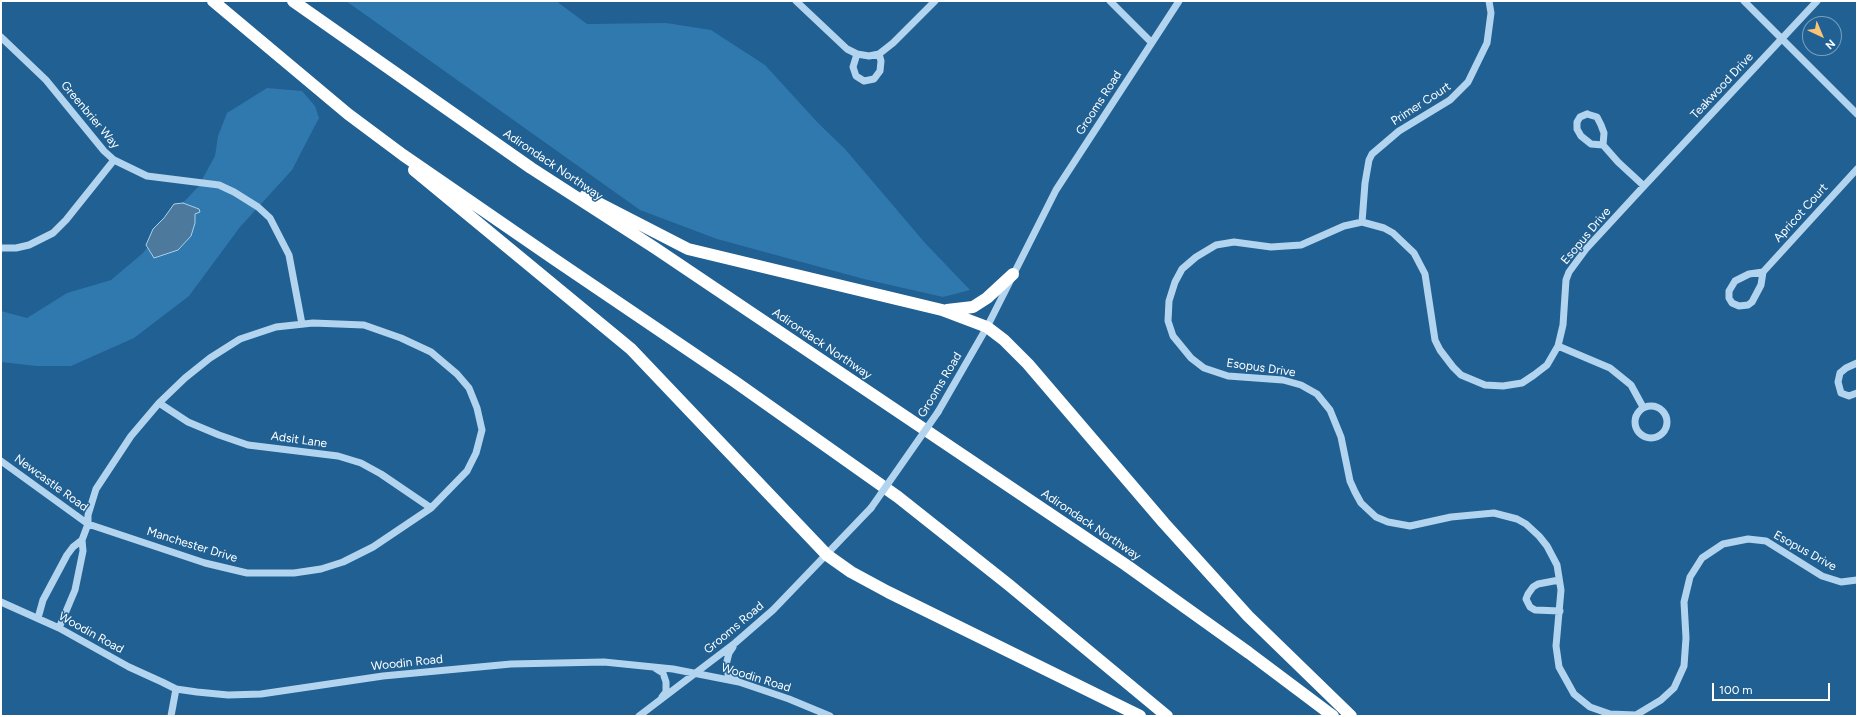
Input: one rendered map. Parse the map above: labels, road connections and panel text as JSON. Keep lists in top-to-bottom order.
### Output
{
  "streets": {
    "highway": ["Adirondack Northway"],
    "street": [
      "Teakwood Drive",
      "Grooms Road",
      "Primer Court",
      "Greenbrier Way",
      "Apricot Court",
      "Esopus Drive",
      "Adsit Lane",
      "Newcastle Road",
      "Manchester Drive",
      "Woodin Road"
    ]
  },
  "crossings": [
    ["Teakwood Drive", "Esopus Drive"],
    ["Grooms Road", "Woodin Road"],
    ["Primer Court", "Esopus Drive"],
    ["Greenbrier Way", "Manchester Drive"],
    ["Adsit Lane", "Manchester Drive"],
    ["Newcastle Road", "Manchester Drive"],
    ["Manchester Drive", "Woodin Road"]
  ],
  "scale_bar": "100 m",
  "north": "bottom right"
}
